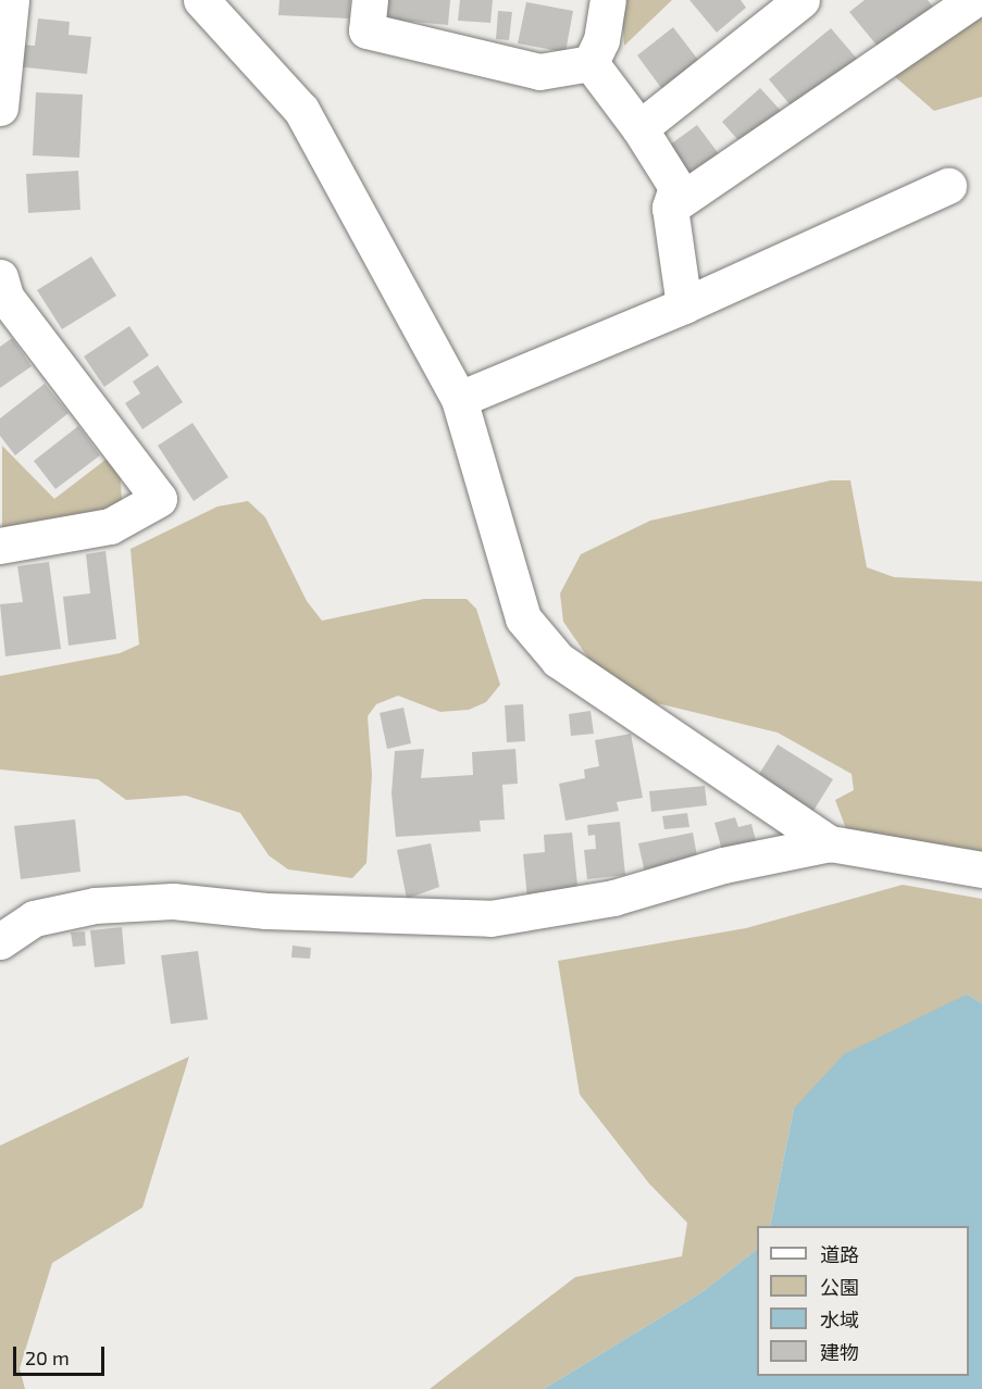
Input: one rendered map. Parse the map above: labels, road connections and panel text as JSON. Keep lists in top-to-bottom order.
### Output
{
  "legend": [
    "道路",
    "公園",
    "水域",
    "建物"
  ],
  "scale_bar": "20 m"
}
